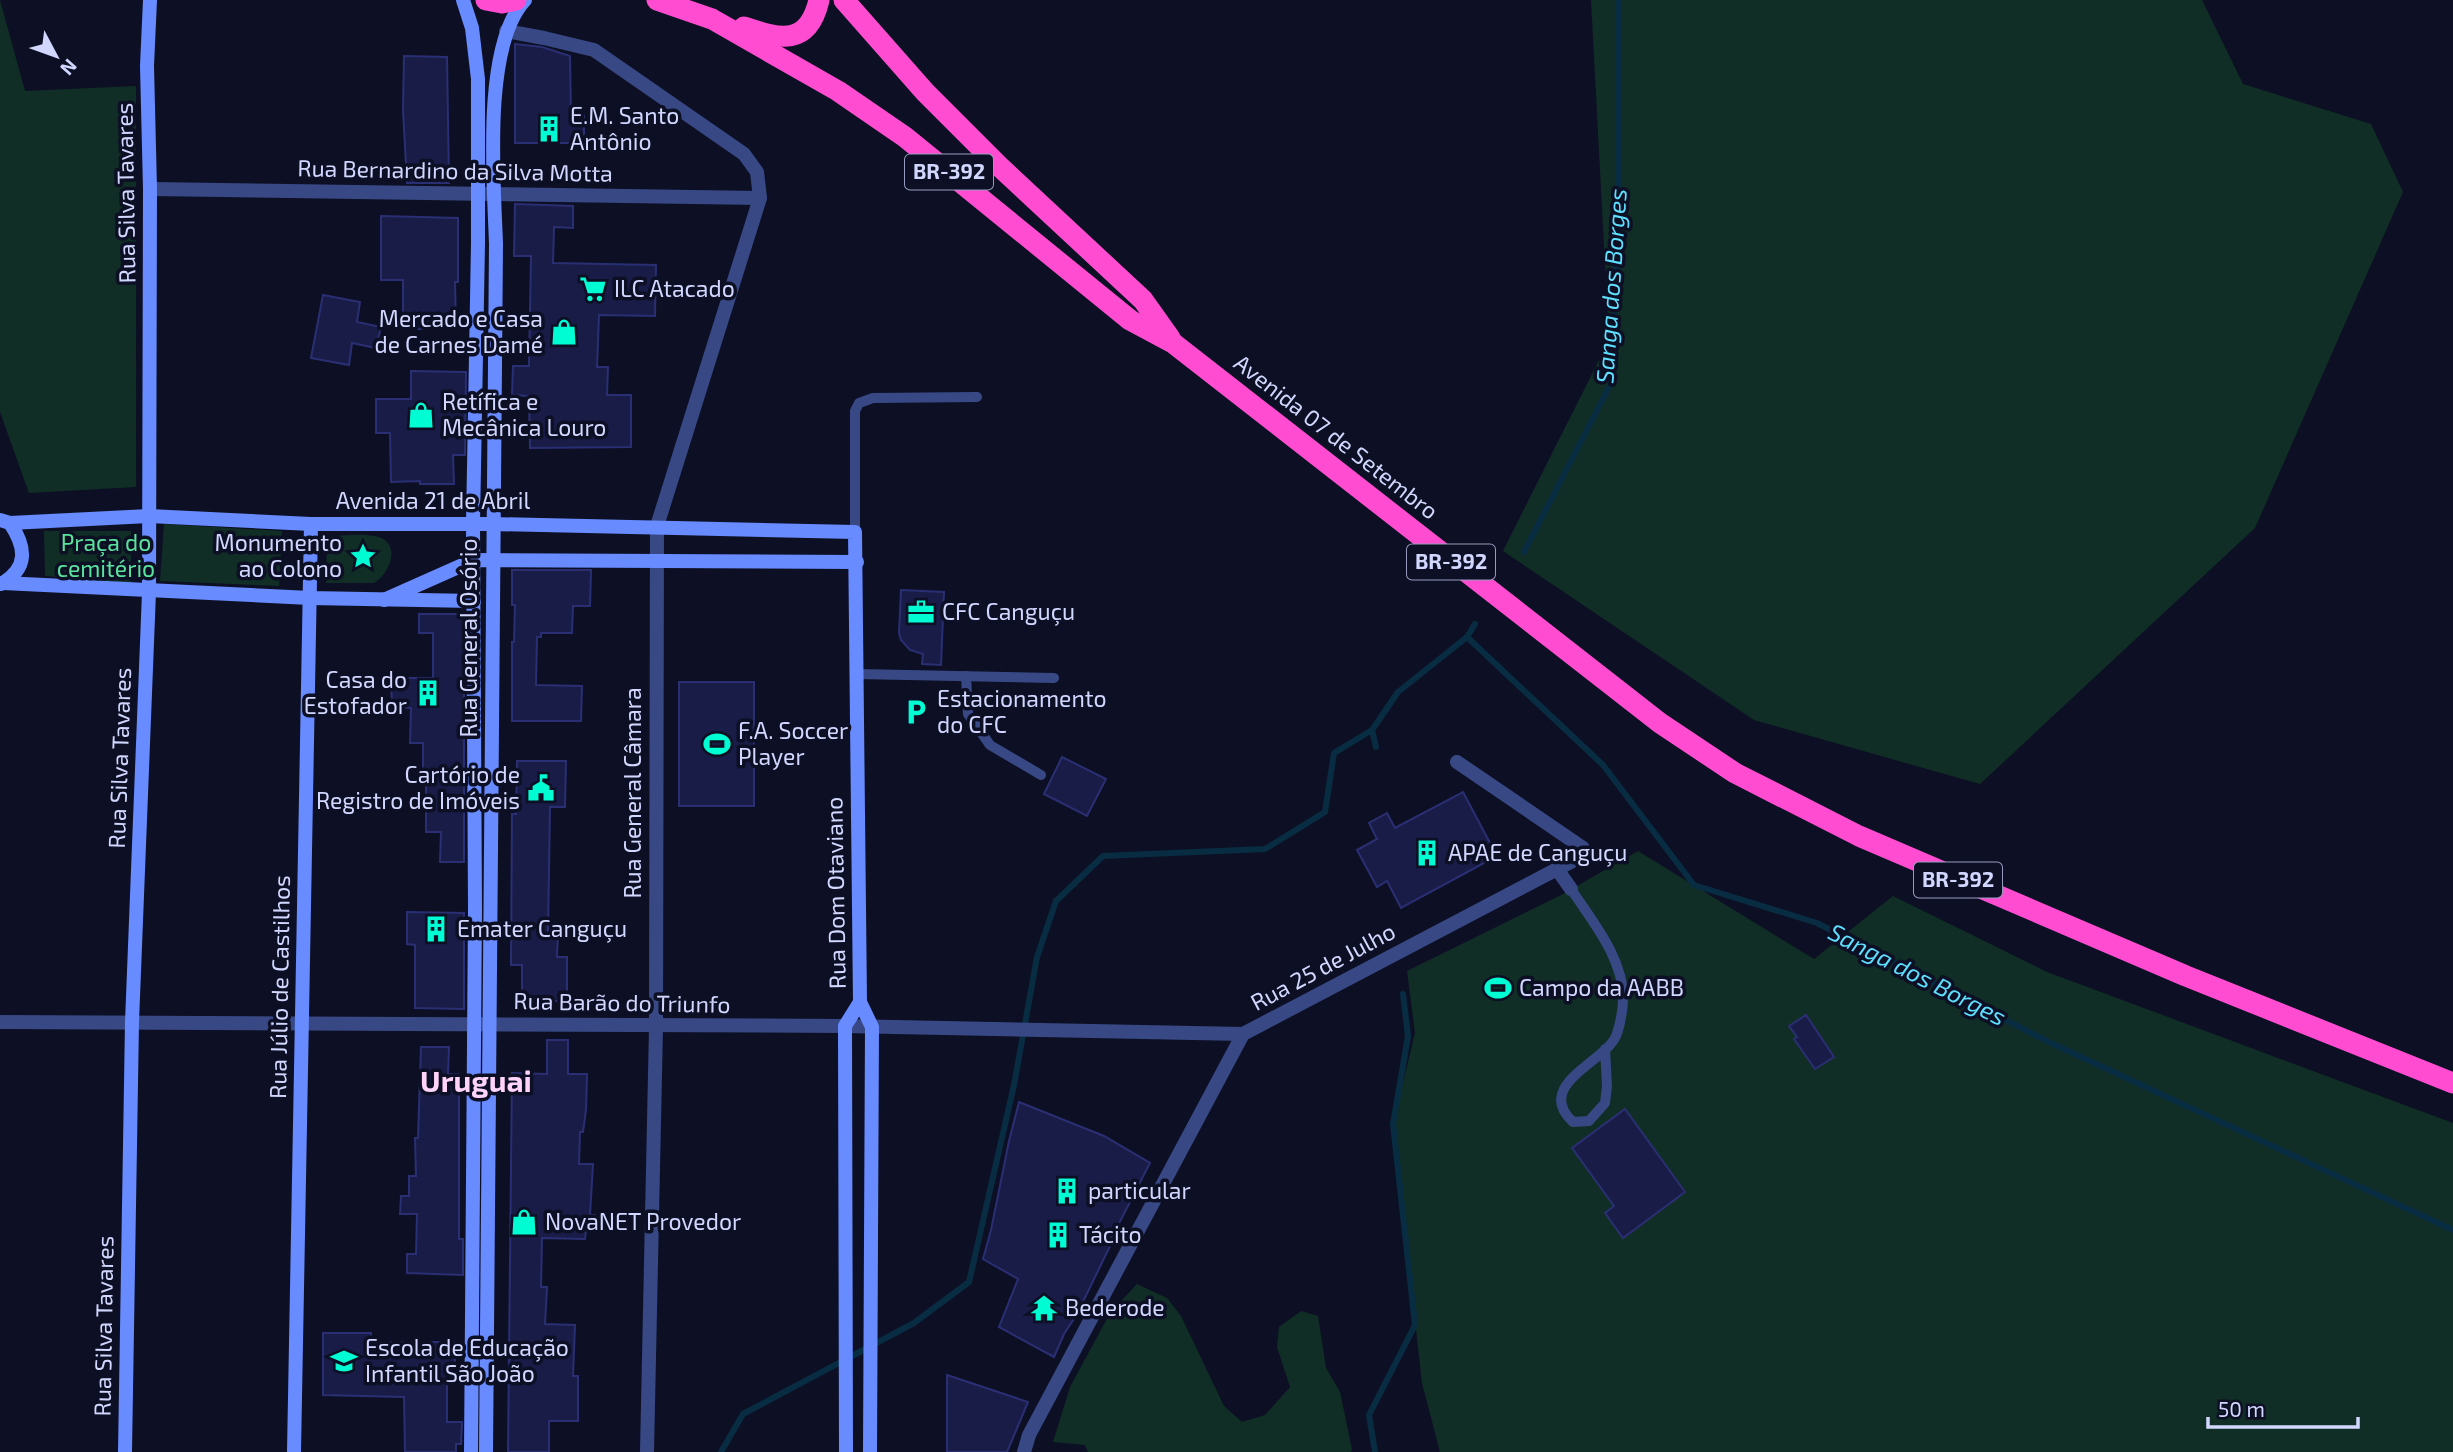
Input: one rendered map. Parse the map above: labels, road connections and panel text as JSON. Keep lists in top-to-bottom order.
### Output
{
  "streets": {
    "highway": ["BR-392", "Avenida 07 de Setembro"],
    "street": [
      "Rua Bernardino da Silva Motta",
      "Rua Silva Tavares",
      "Avenida 21 de Abril",
      "Rua General Osório",
      "Rua General Câmara",
      "Rua Dom Otaviano",
      "Rua 25 de Julho",
      "Rua Júlio de Castilhos",
      "Rua Barão do Triunfo"
    ]
  },
  "crossings": [
    ["Rua Bernardino da Silva Motta", "Rua Silva Tavares"],
    ["Rua Bernardino da Silva Motta", "Rua General Osório"],
    ["Rua Bernardino da Silva Motta", "Rua General Câmara"],
    ["Rua Silva Tavares", "Avenida 21 de Abril"],
    ["Rua Silva Tavares", "Rua Barão do Triunfo"],
    ["Avenida 21 de Abril", "Rua General Osório"],
    ["Avenida 21 de Abril", "Rua General Câmara"],
    ["Avenida 21 de Abril", "Rua Dom Otaviano"],
    ["Avenida 21 de Abril", "Rua Júlio de Castilhos"],
    ["Rua General Osório", "Rua Barão do Triunfo"],
    ["Rua General Câmara", "Rua Barão do Triunfo"],
    ["Rua Dom Otaviano", "Rua Barão do Triunfo"],
    ["Rua 25 de Julho", "Rua Barão do Triunfo"],
    ["Rua Júlio de Castilhos", "Rua Barão do Triunfo"]
  ],
  "districts": ["Uruguai"],
  "water": ["Sanga dos Borges"],
  "parks": ["Praça do cemitério"],
  "places": {
    "building": [
      "E.M. Santo Antônio",
      "Casa do Estofador",
      "APAE de Canguçu",
      "Emater Canguçu",
      "particular",
      "Tácito"
    ],
    "supermarket": ["ILC Atacado"],
    "shop": ["Mercado e Casa de Carnes Damé", "Retífica e Mecânica Louro", "NovaNET Provedor"],
    "place": ["Monumento ao Colono"],
    "office": ["CFC Canguçu"],
    "parking": ["Estacionamento do CFC"],
    "sports": ["F.A. Soccer Player", "Campo da AABB"],
    "public building": ["Cartório de Registro de Imóveis"],
    "temple": ["Bederode"],
    "school or university": ["Escola de Educação Infantil São João"]
  },
  "scale_bar": "50 m",
  "north": "bottom right"
}
